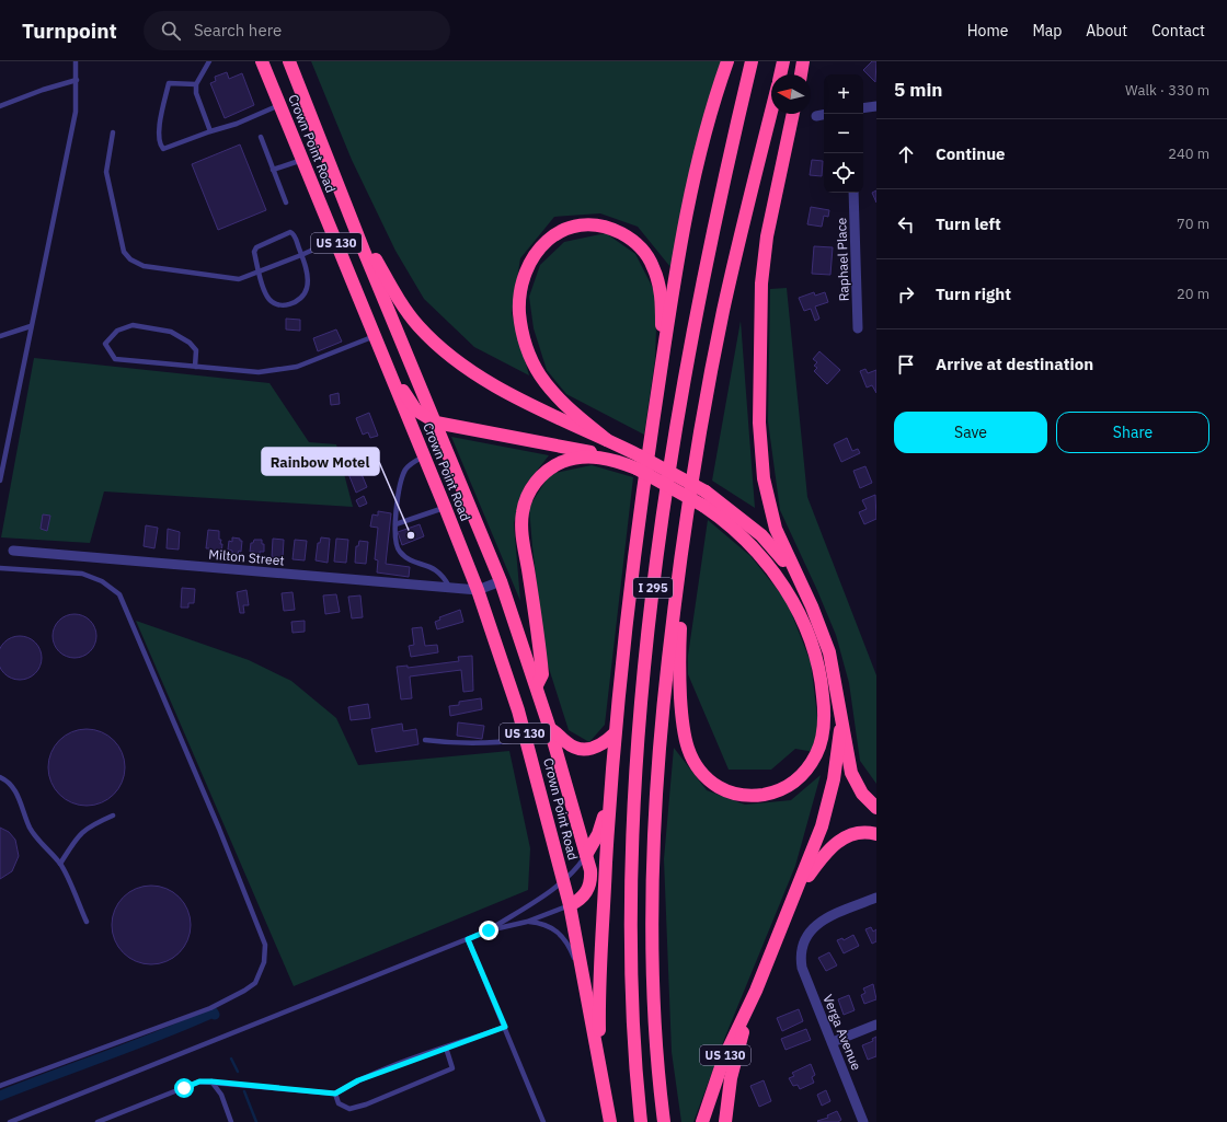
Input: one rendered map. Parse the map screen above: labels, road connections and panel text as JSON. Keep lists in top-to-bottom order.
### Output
{
  "streets": {
    "highway": ["Crown Point Road", "US 130", "I 295"],
    "street": ["Raphael Place", "Milton Street", "Verga Avenue"]
  },
  "crossings": [
    ["Crown Point Road", "US 130"],
    ["Crown Point Road", "Milton Street"]
  ],
  "places": ["Rainbow Motel"],
  "north": "left",
  "page": {
    "header": "Turnpoint",
    "search": "Search here",
    "nav": [
      "Home",
      "Map",
      "About",
      "Contact"
    ],
    "heading": ["5 min", "Walk · 330 m"],
    "map_buttons": ["+", "−"],
    "list": [
      ["Continue", "240 m"],
      ["Turn left", "70 m"],
      ["Turn right", "20 m"],
      "Arrive at destination"
    ],
    "buttons": ["Save", "Share"]
  }
}
